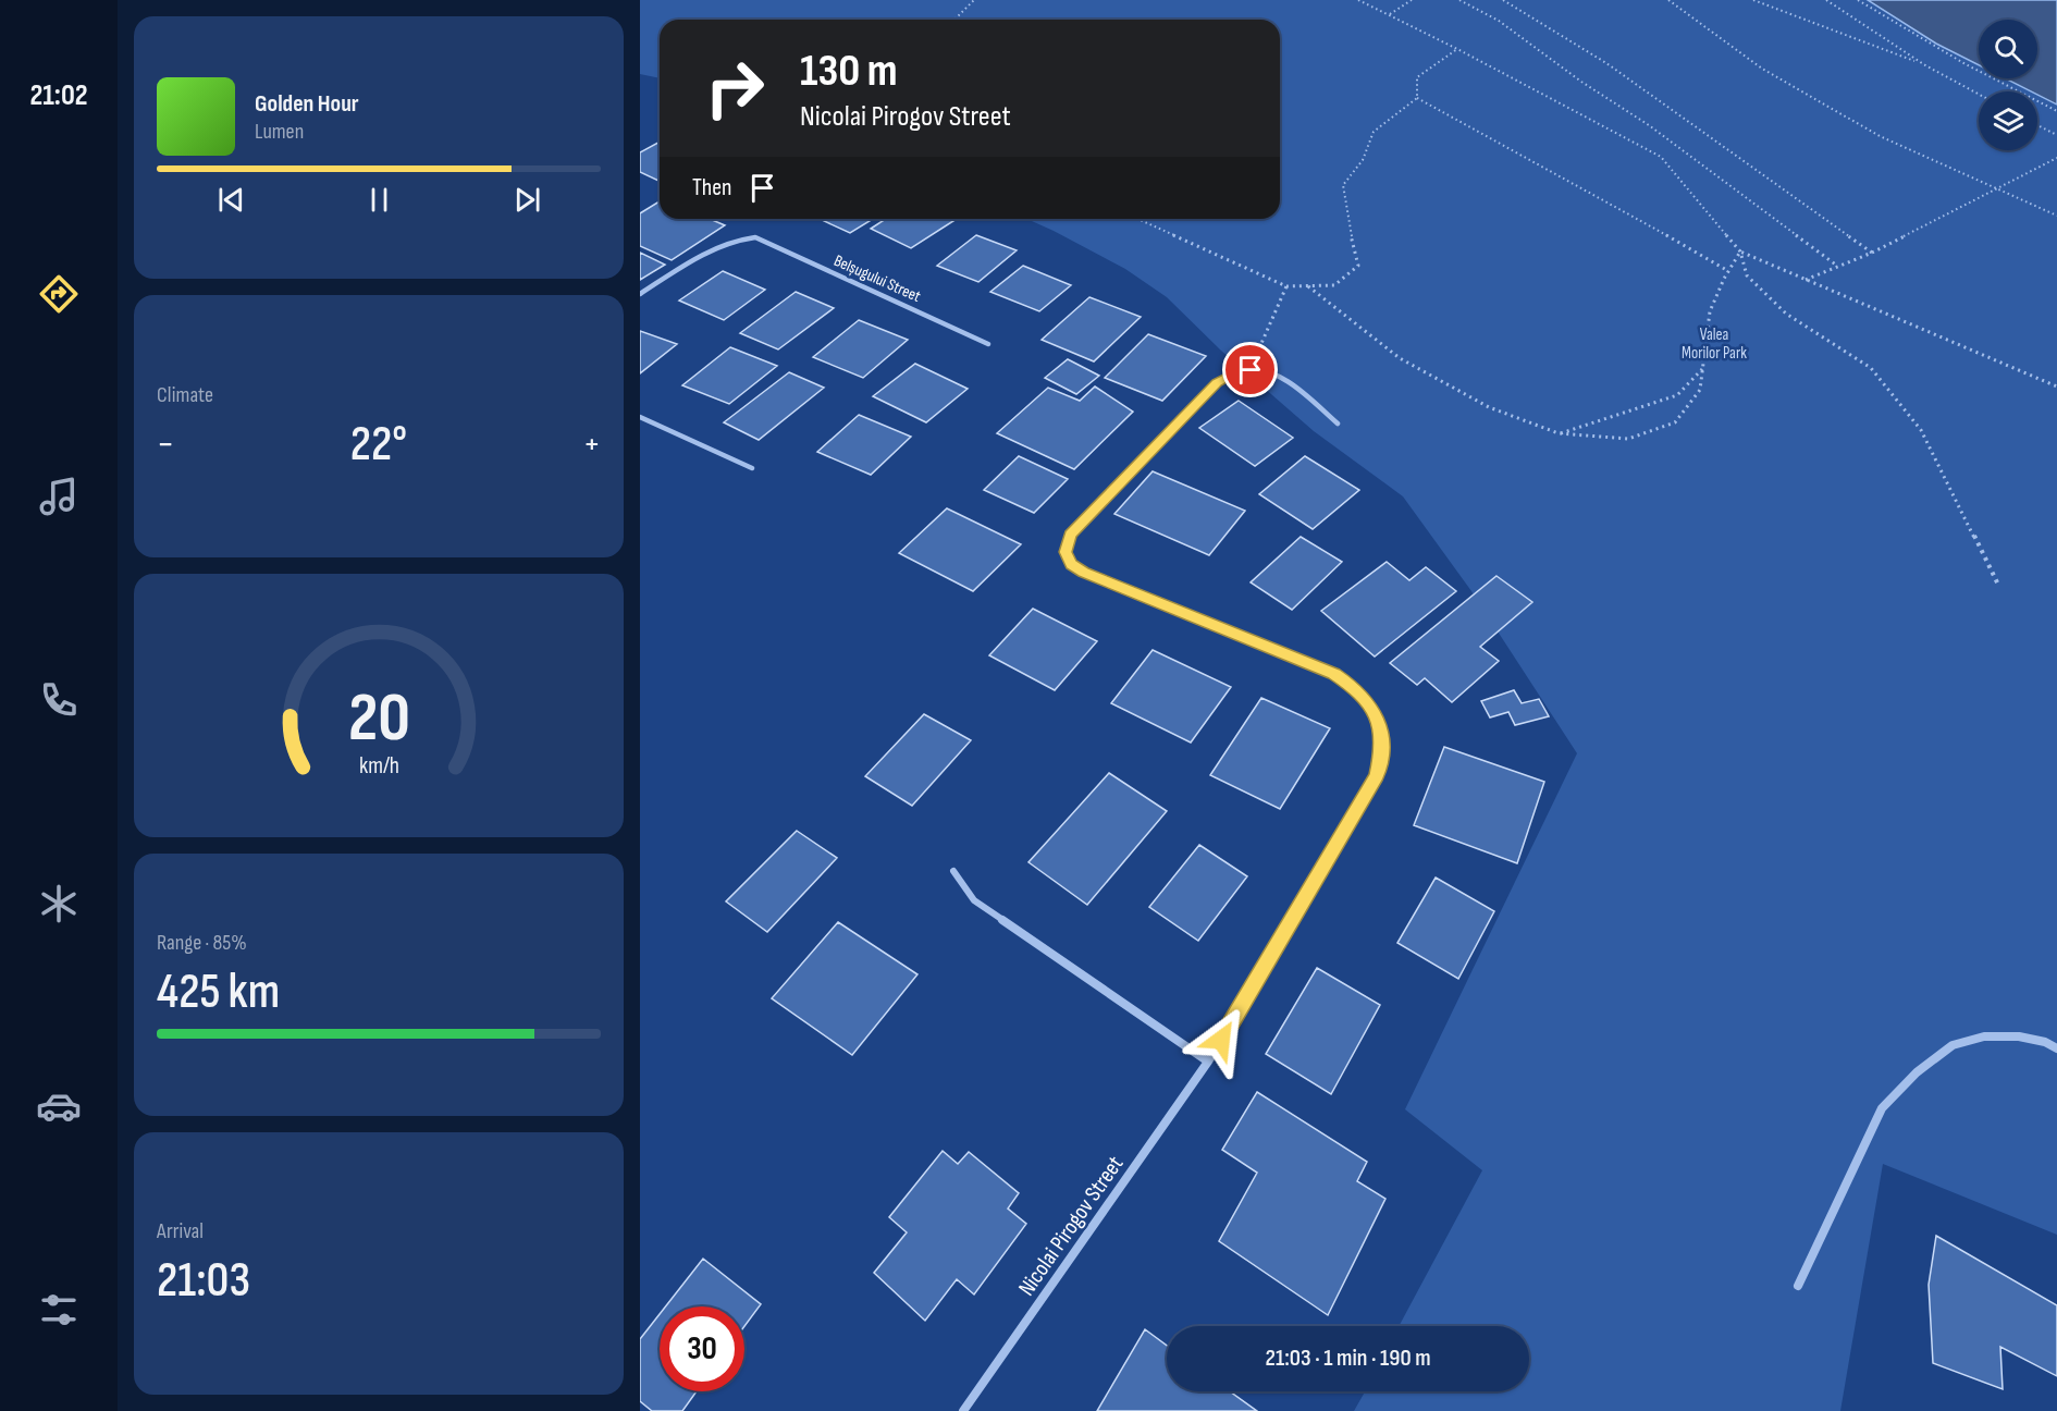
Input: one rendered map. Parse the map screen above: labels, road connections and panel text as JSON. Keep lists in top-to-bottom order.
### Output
{
  "streets": {
    "street": ["Belșugului Street", "Nicolai Pirogov Street"]
  },
  "parks": ["Valea Morilor Park"],
  "page": {
    "tabs": "21:02",
    "turn": ["130 m", "Nicolai Pirogov Street"],
    "song": ["Golden Hour", "Lumen"],
    "then": "Then",
    "tile": [
      "Climate",
      ["Range · 85%", "425 km"],
      ["Arrival", "21:03"]
    ],
    "heat": ["−", "22°", "+"],
    "limit": "30",
    "trip": "21:03 · 1 min · 190 m",
    "gauge": ["20", "km/h"]
  }
}
